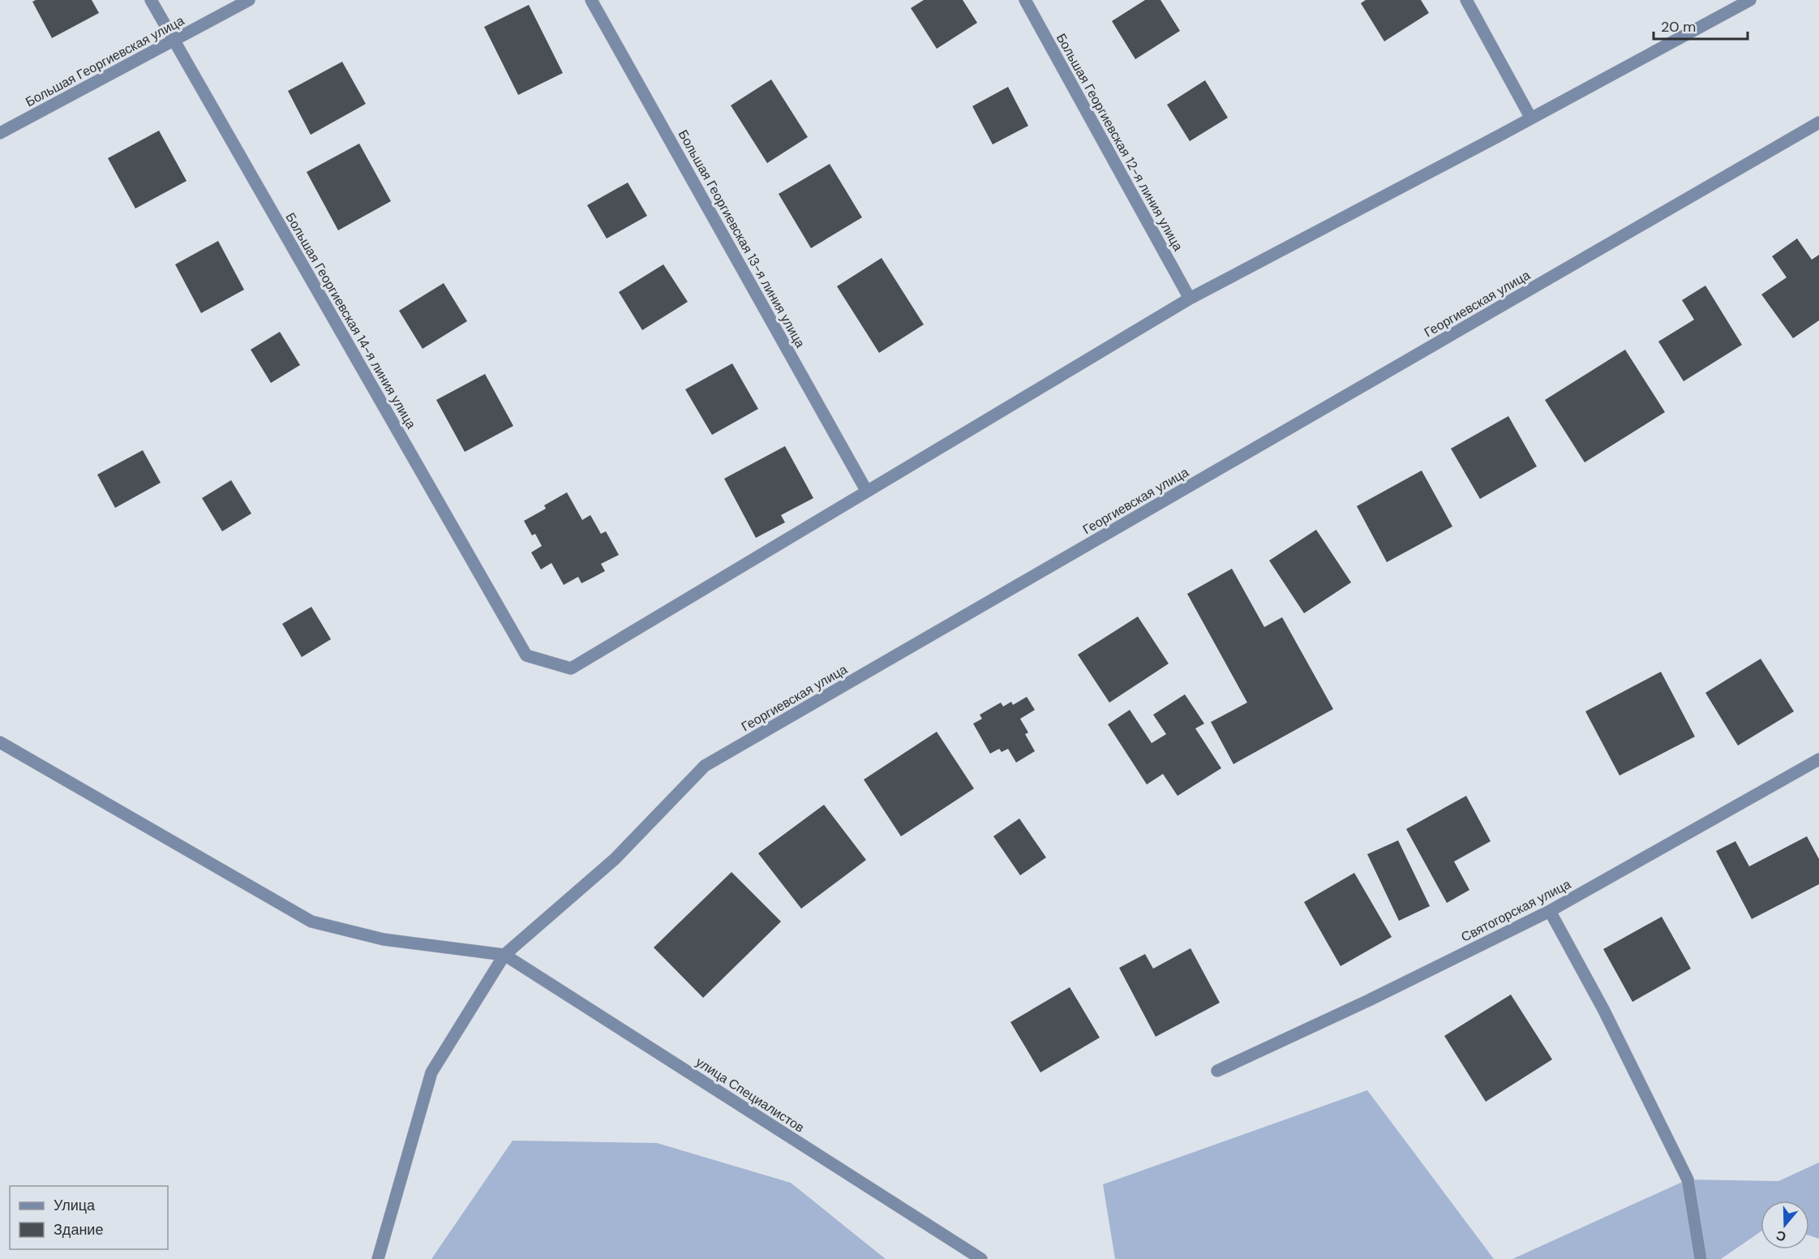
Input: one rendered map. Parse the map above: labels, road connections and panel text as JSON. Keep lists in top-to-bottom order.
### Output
{
  "streets": {
    "street": [
      "Большая Георгиевская улица",
      "Большая Георгиевская 12-я линия улица",
      "Большая Георгиевская 13-я линия улица",
      "Георгиевская улица",
      "Большая Георгиевская 14-я линия улица",
      "Святогорская улица",
      "улица Специалистов"
    ]
  },
  "crossings": [
    ["Большая Георгиевская улица", "Большая Георгиевская 14-я линия улица"],
    ["Большая Георгиевская 13-я линия улица", "Большая Георгиевская 14-я линия улица"],
    ["Георгиевская улица", "улица Специалистов"]
  ],
  "legend": ["Улица", "Здание"],
  "scale_bar": "20 m",
  "north": "bottom"
}
